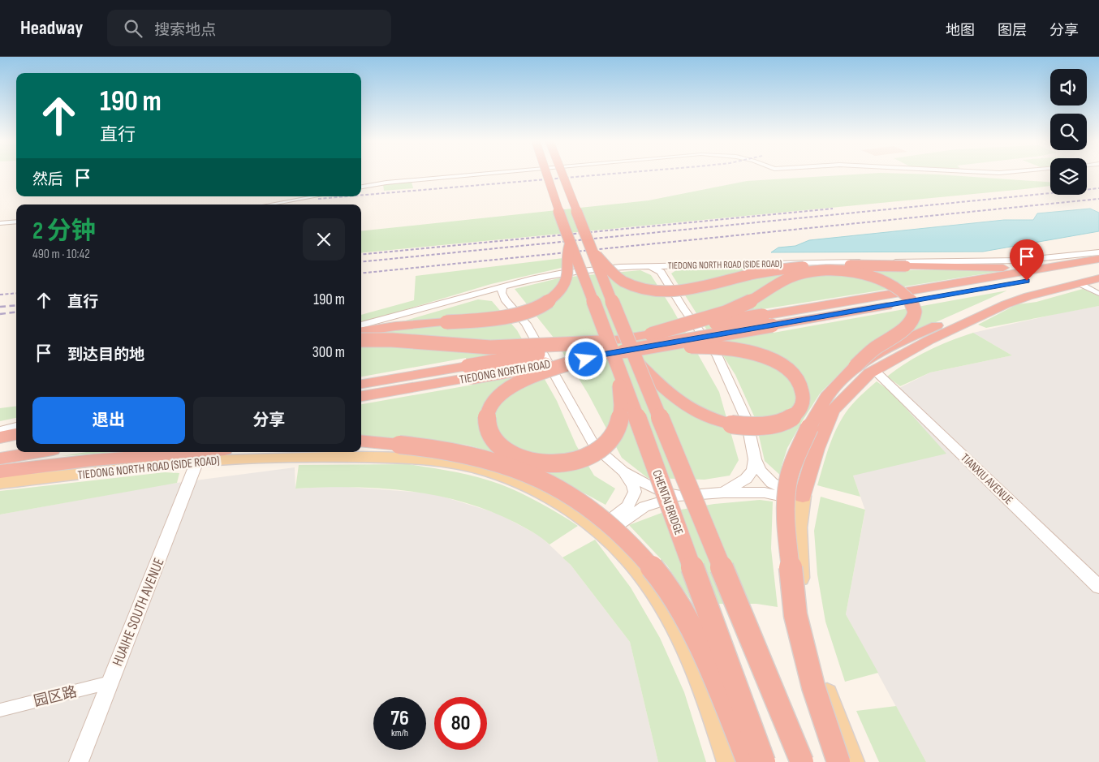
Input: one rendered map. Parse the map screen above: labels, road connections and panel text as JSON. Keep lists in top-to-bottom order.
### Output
{
  "streets": {
    "highway": ["TIEDONG NORTH ROAD", "CHENTAI BRIDGE"],
    "main road": ["TIEDONG NORTH ROAD (SIDE ROAD)"],
    "street": ["TIANXIU AVENUE", "HUAIHE SOUTH AVENUE", "园区路"]
  },
  "crossings": [
    ["TIEDONG NORTH ROAD (SIDE ROAD)", "HUAIHE SOUTH AVENUE"],
    ["TIEDONG NORTH ROAD", "CHENTAI BRIDGE"],
    ["HUAIHE SOUTH AVENUE", "园区路"]
  ],
  "page": {
    "header": "Headway",
    "search": "搜索地点",
    "nav": ["地图", "图层", "分享"],
    "turn": ["190 m", "直行"],
    "then": "然后",
    "heading": ["2 分钟", "490 m · 10:42"],
    "list": [
      {
        "name": "直行",
        "value": "190 m"
      },
      {
        "name": "到达目的地",
        "value": "300 m"
      }
    ],
    "buttons": ["退出", "分享"],
    "speed": "76 km/h",
    "limit": "80"
  }
}
